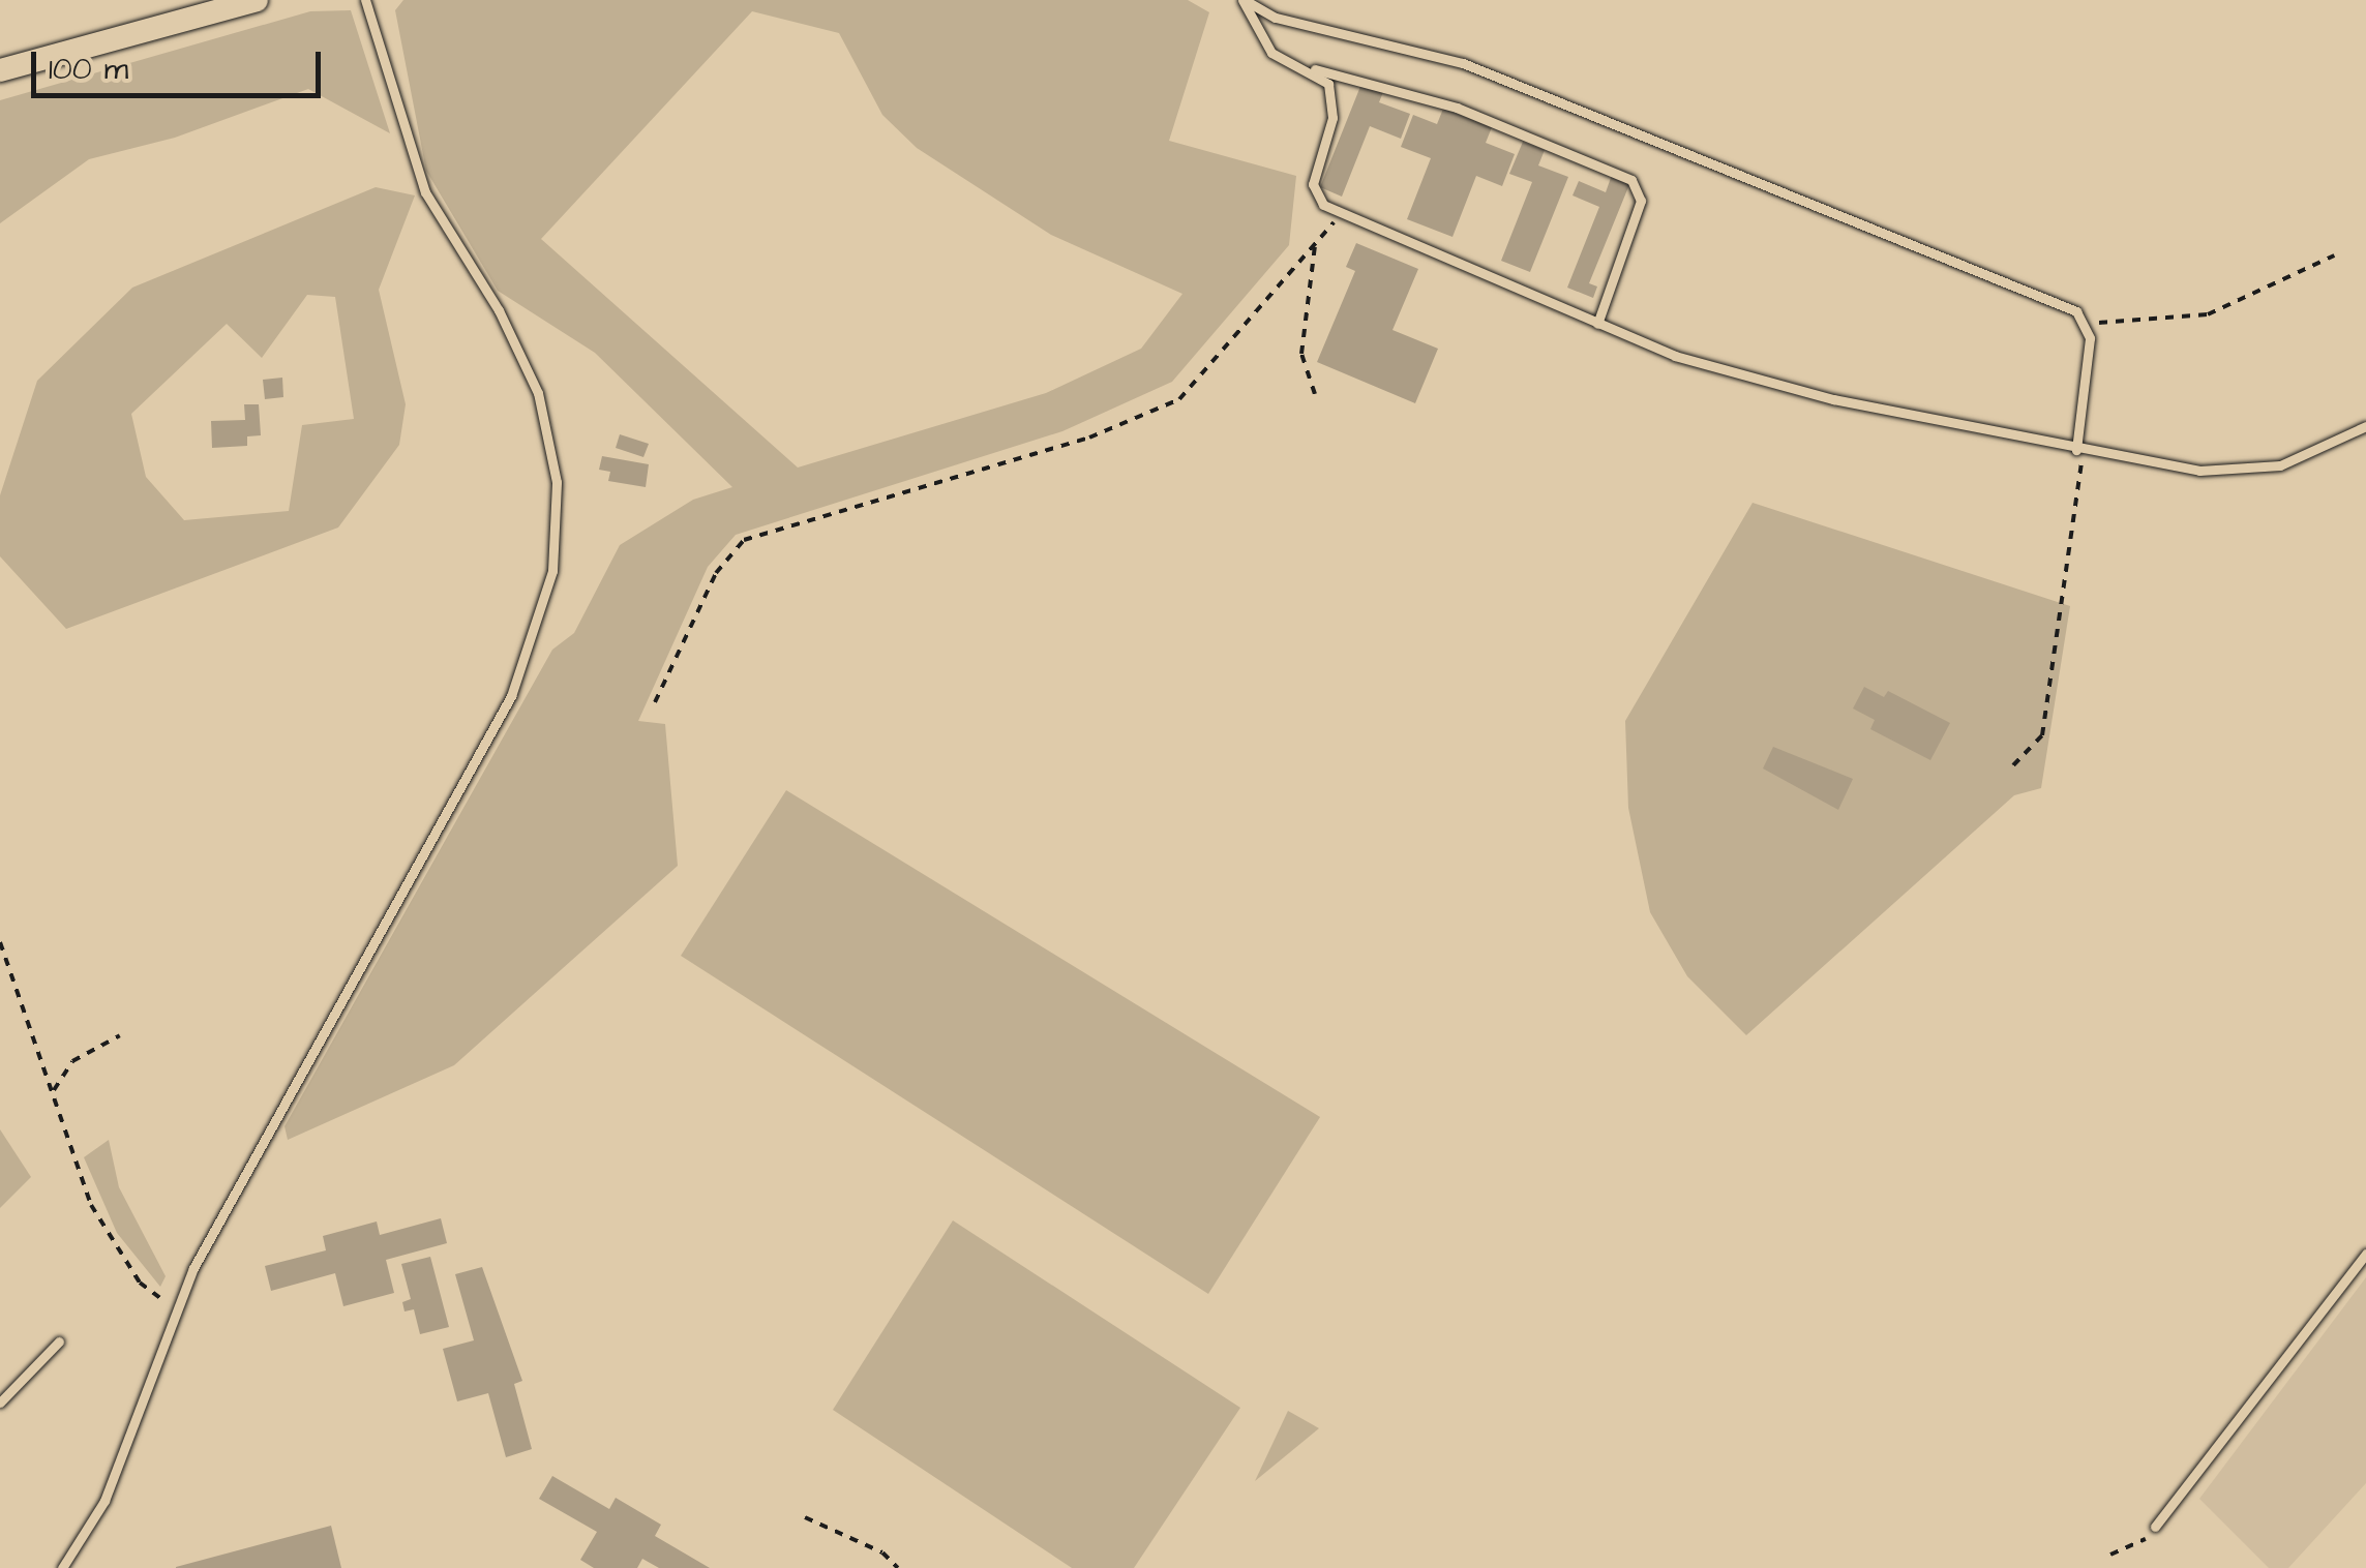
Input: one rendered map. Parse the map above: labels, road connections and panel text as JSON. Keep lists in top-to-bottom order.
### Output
{
  "scale_bar": "100 m"
}
